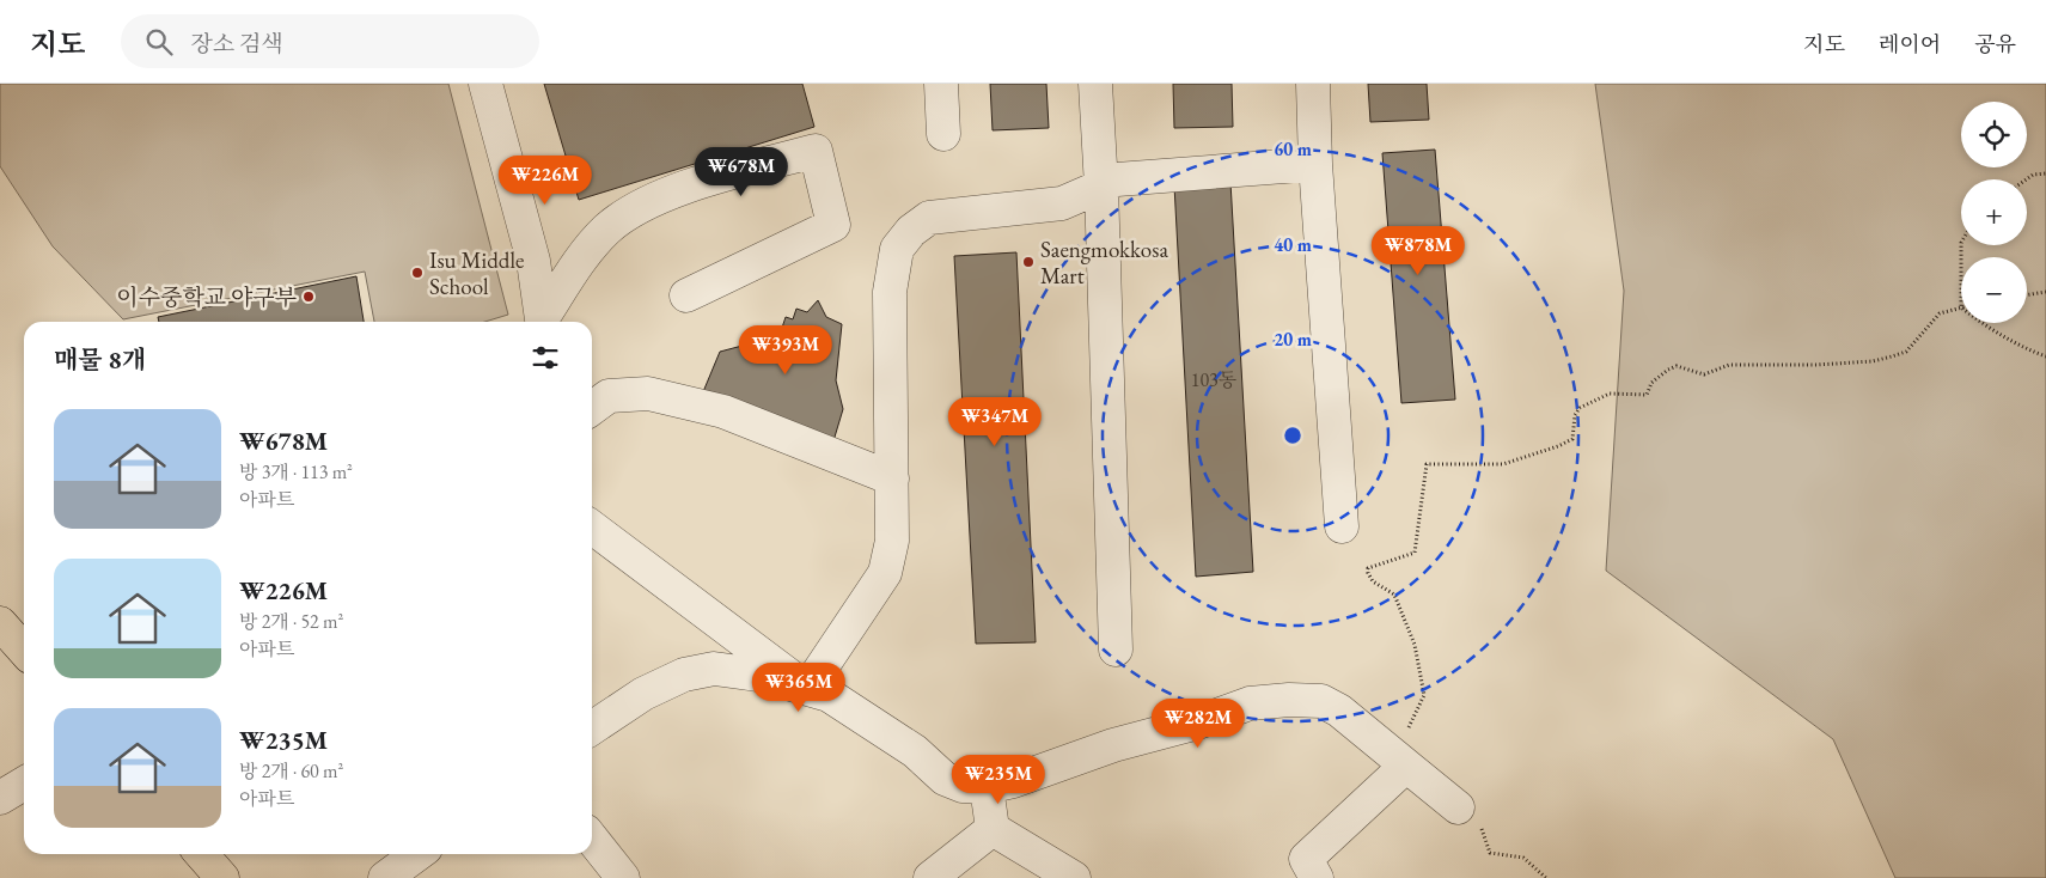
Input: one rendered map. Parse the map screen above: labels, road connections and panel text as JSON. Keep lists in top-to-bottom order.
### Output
{
  "places": ["Saengmokkosa Mart", "Isu Middle School", "이수중학교 야구부"],
  "house_numbers": ["103동"],
  "page": {
    "header": "지도",
    "search": "장소 검색",
    "nav": ["지도", "레이어", "공유"],
    "map_buttons": ["+", "−"],
    "price": [
      "₩678M",
      "₩226M",
      "₩878M",
      "₩393M",
      "₩347M",
      "₩365M",
      "₩282M",
      "₩235M"
    ],
    "heading": "매물 8개",
    "list": [
      {
        "name": "₩678M",
        "note": "방 3개 · 113 m² · 아파트"
      },
      {
        "name": "₩226M",
        "note": "방 2개 · 52 m² · 아파트"
      },
      {
        "name": "₩235M",
        "note": "방 2개 · 60 m² · 아파트"
      }
    ]
  },
  "rings": ["60 m", "40 m", "20 m"]
}
